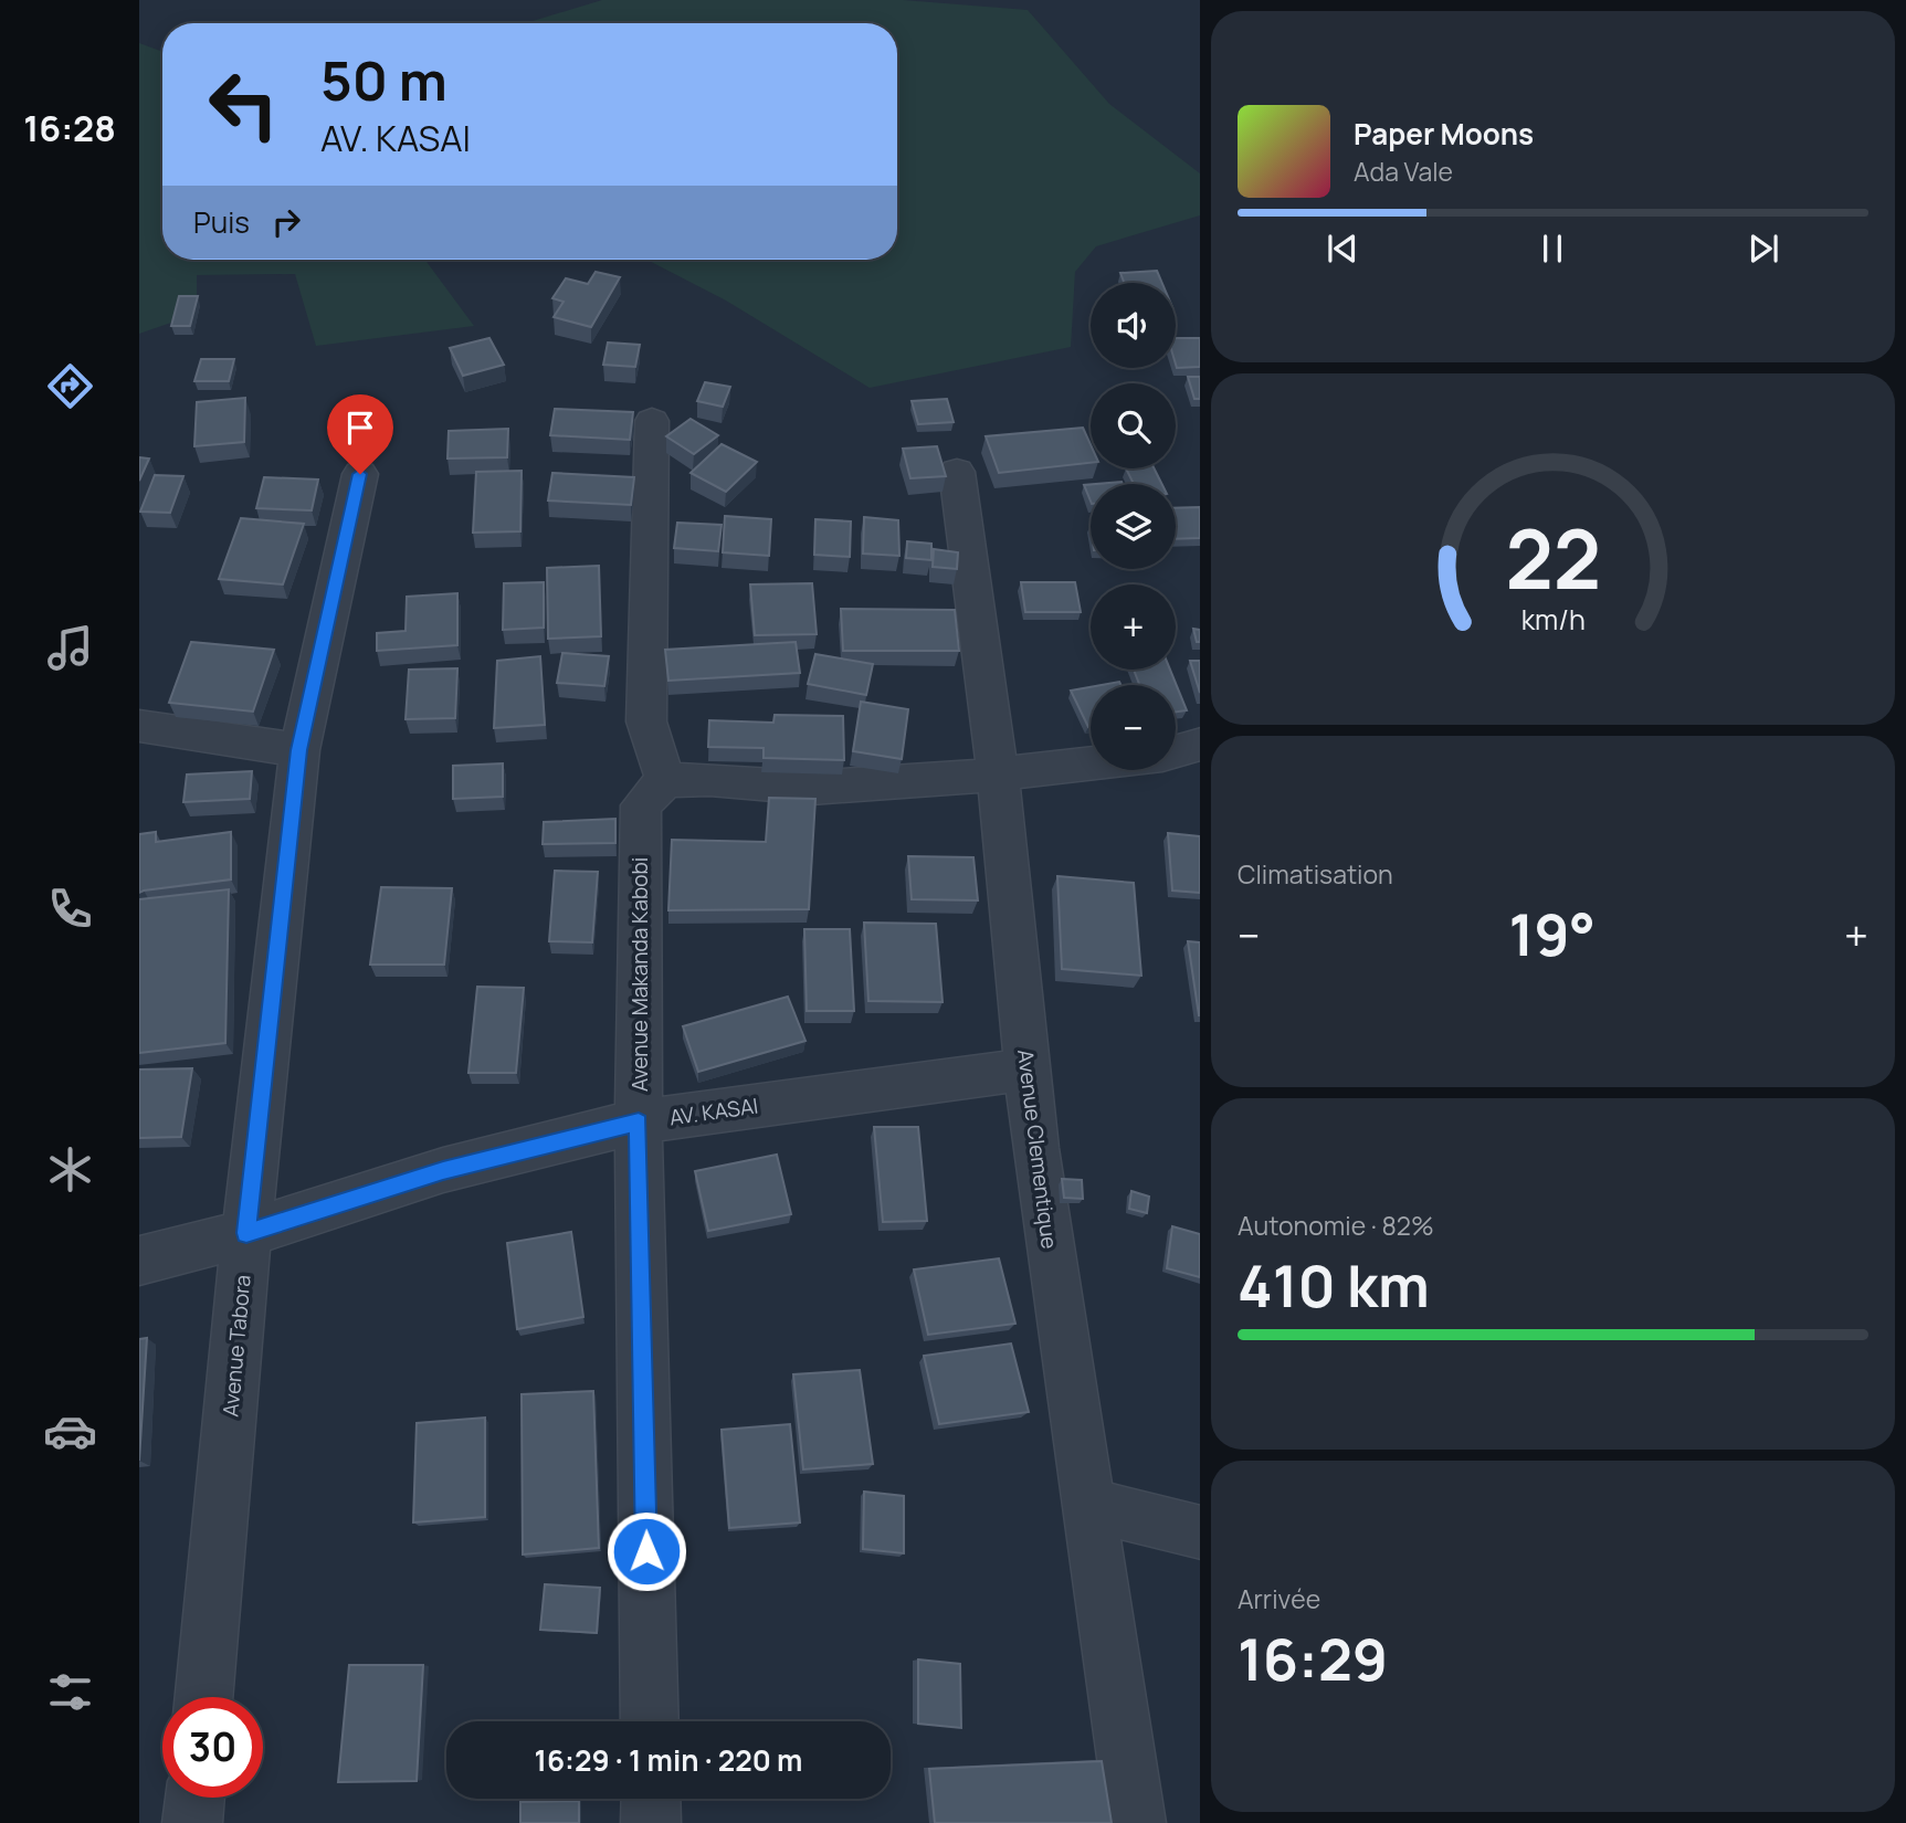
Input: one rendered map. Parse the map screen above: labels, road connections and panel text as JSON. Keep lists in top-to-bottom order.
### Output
{
  "streets": {
    "street": [
      "Avenue Makanda Kabobi",
      "AV. KASAI",
      "Avenue Clementique",
      "Avenue Tabora"
    ]
  },
  "crossings": [
    ["Avenue Makanda Kabobi", "AV. KASAI"],
    ["AV. KASAI", "Avenue Clementique"],
    ["AV. KASAI", "Avenue Tabora"]
  ],
  "page": {
    "tabs": "16:28",
    "turn": ["50 m", "AV. KASAI"],
    "song": ["Paper Moons", "Ada Vale"],
    "then": "Puis",
    "map_buttons": ["+", "−"],
    "tile": [
      "Climatisation",
      ["Autonomie · 82%", "410 km"],
      ["Arrivée", "16:29"]
    ],
    "heat": ["−", "19°", "+"],
    "limit": "30",
    "trip": "16:29 · 1 min · 220 m",
    "gauge": ["22", "km/h"]
  }
}
